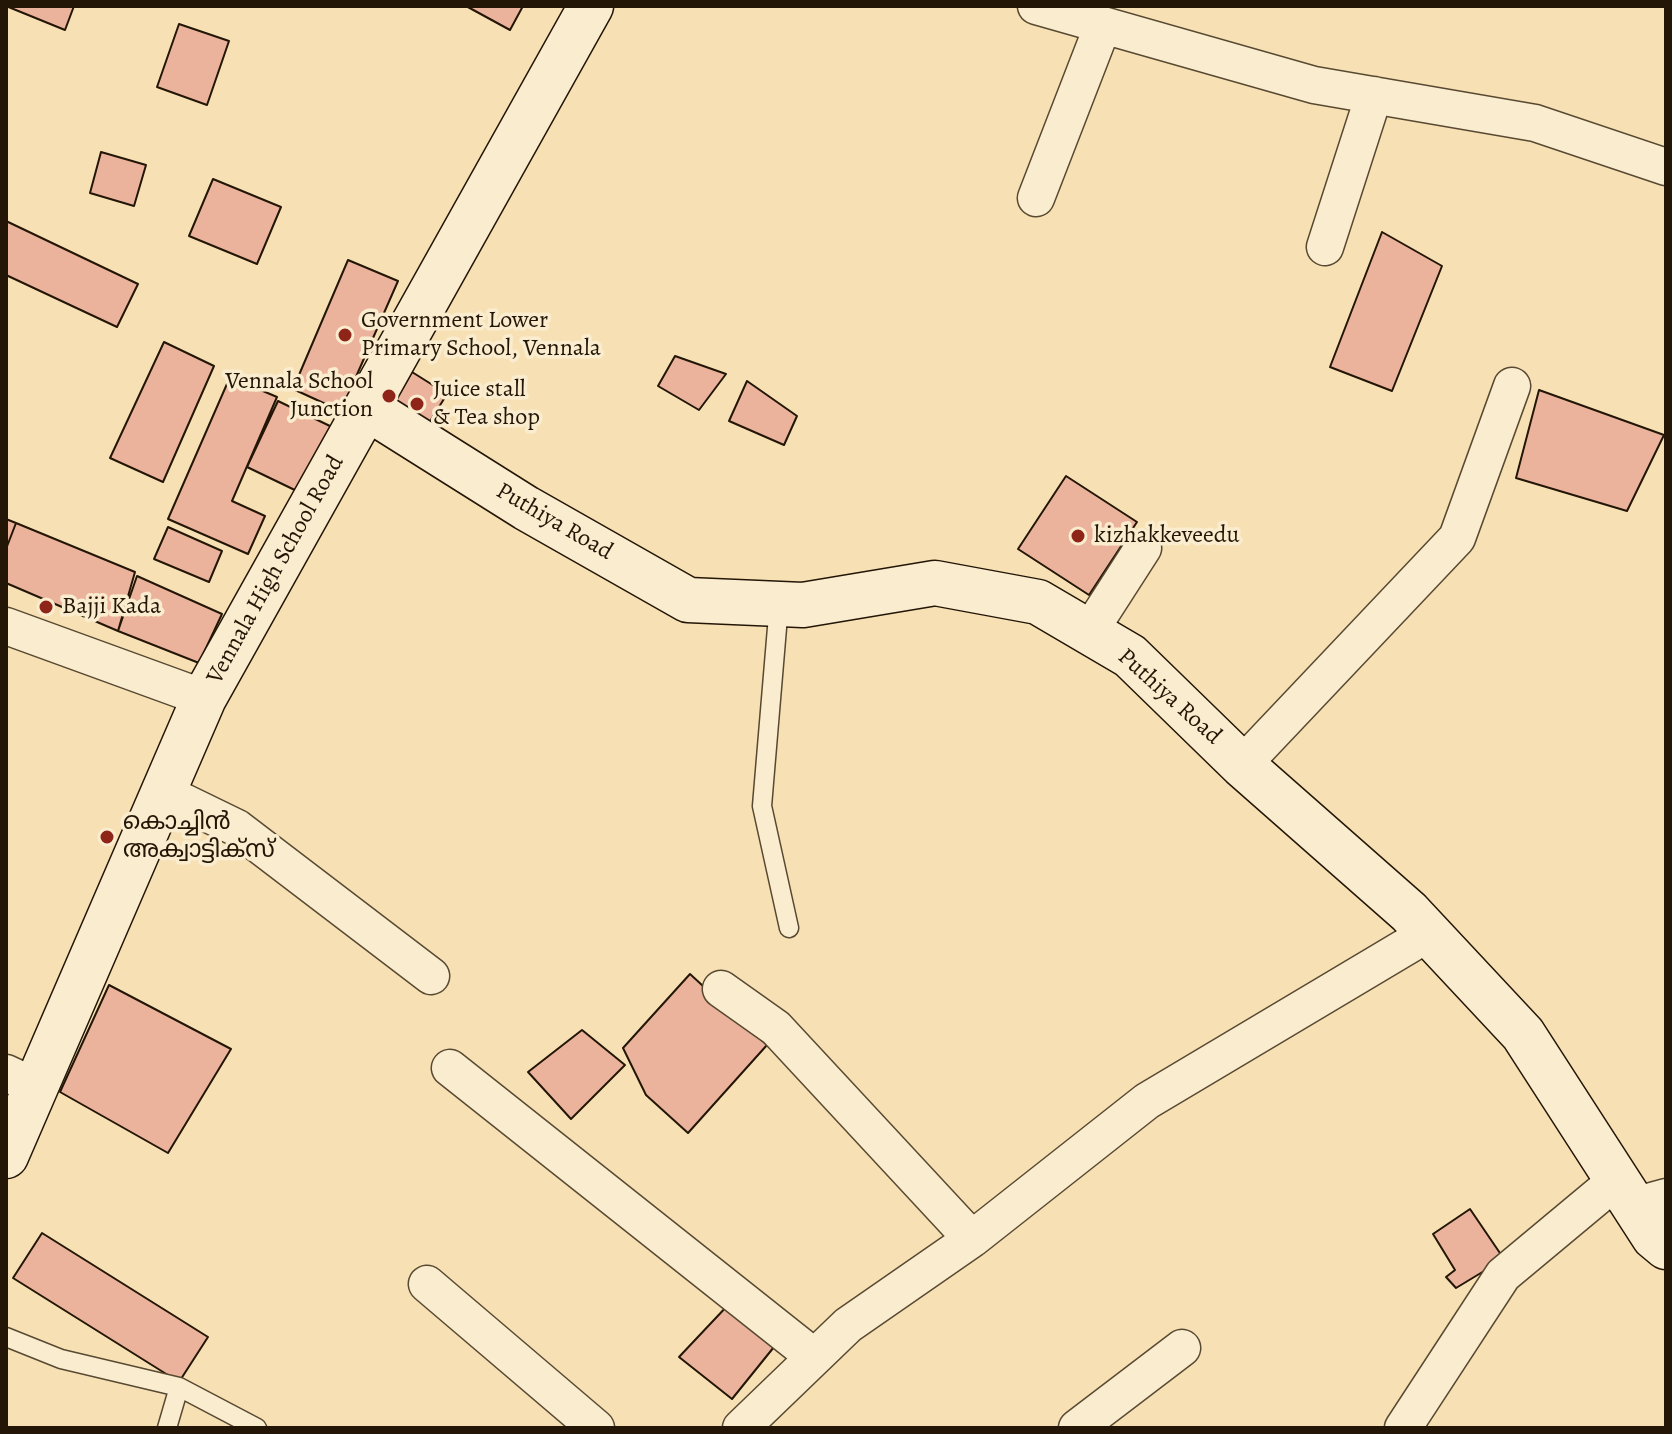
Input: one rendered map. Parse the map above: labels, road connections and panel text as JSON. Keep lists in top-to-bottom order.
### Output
{
  "streets": {
    "street": ["Puthiya Road", "Vennala High School Road"]
  },
  "crossings": [
    ["Puthiya Road", "Vennala High School Road"]
  ],
  "places": [
    "Government Lower Primary School, Vennala",
    "Vennala School Junction",
    "Juice stall & Tea shop",
    "kizhakkeveedu",
    "Bajji Kada",
    "കൊച്ചിൻ അക്വാട്ടിക്സ്"
  ]
}
